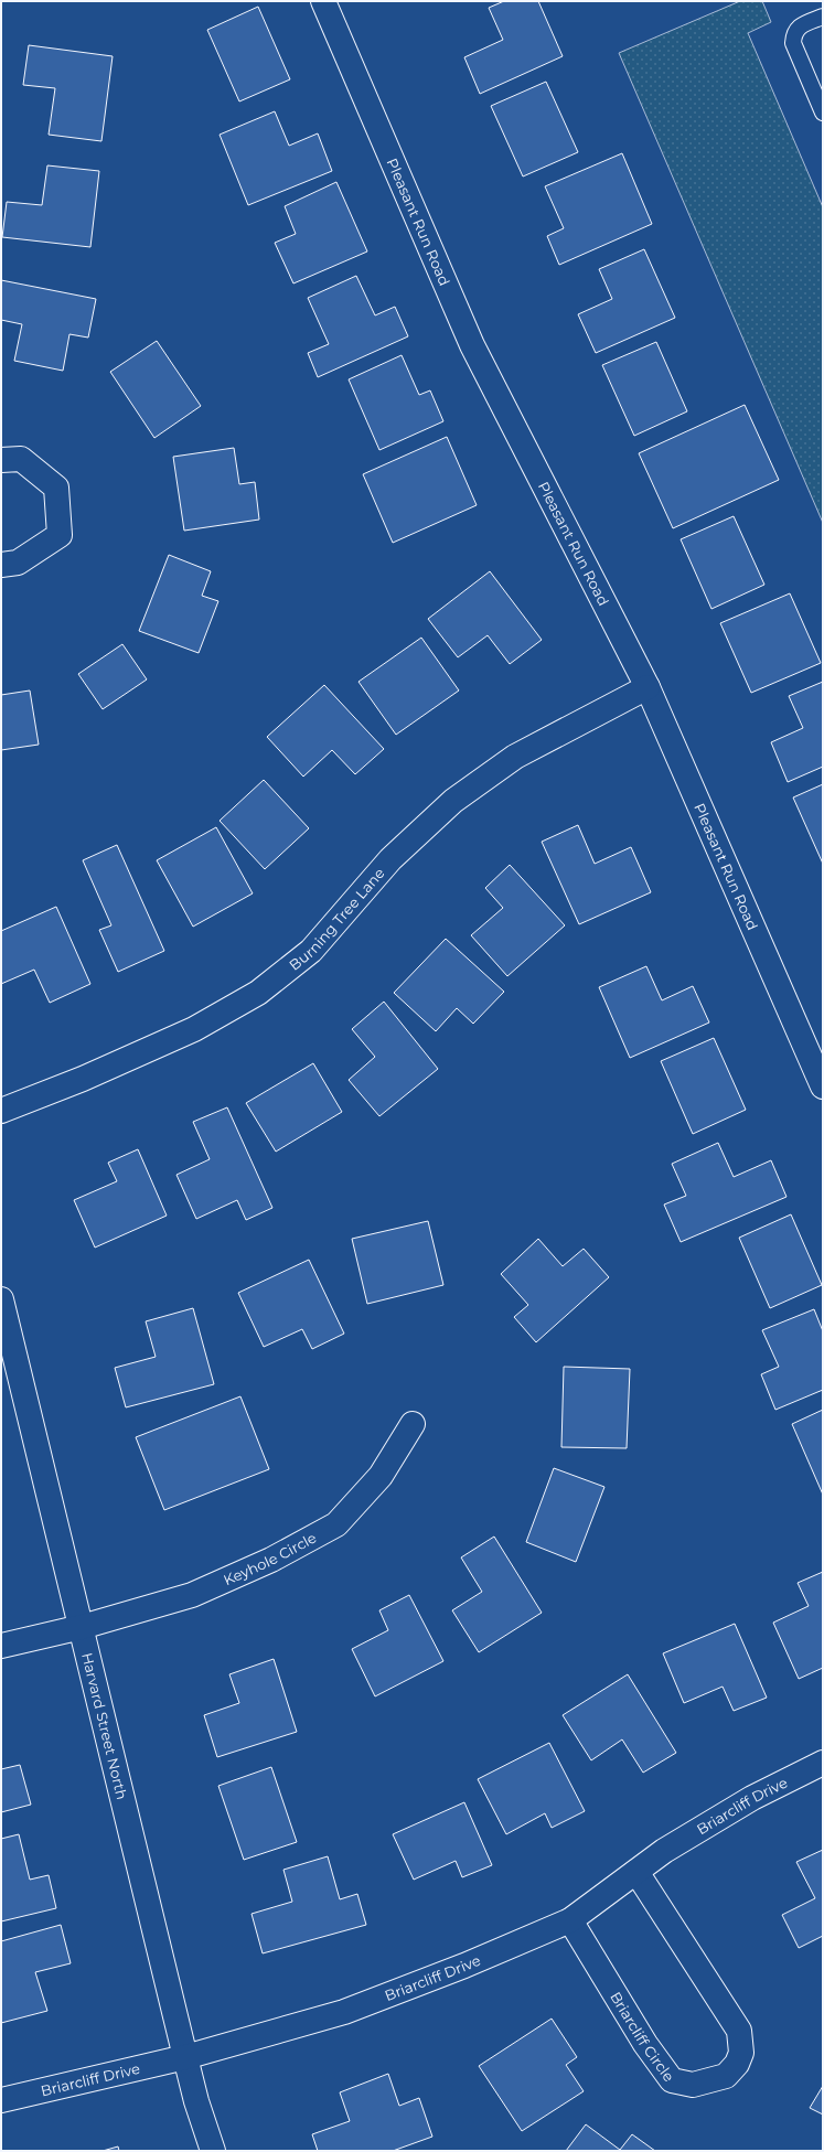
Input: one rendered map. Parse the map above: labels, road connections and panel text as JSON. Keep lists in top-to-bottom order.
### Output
{
  "streets": {
    "street": [
      "Pleasant Run Road",
      "Burning Tree Lane",
      "Keyhole Circle",
      "Harvard Street North",
      "Briarcliff Drive",
      "Briarcliff Circle"
    ]
  },
  "crossings": [
    ["Pleasant Run Road", "Burning Tree Lane"],
    ["Keyhole Circle", "Harvard Street North"],
    ["Harvard Street North", "Briarcliff Drive"],
    ["Briarcliff Drive", "Briarcliff Circle"]
  ]
}
